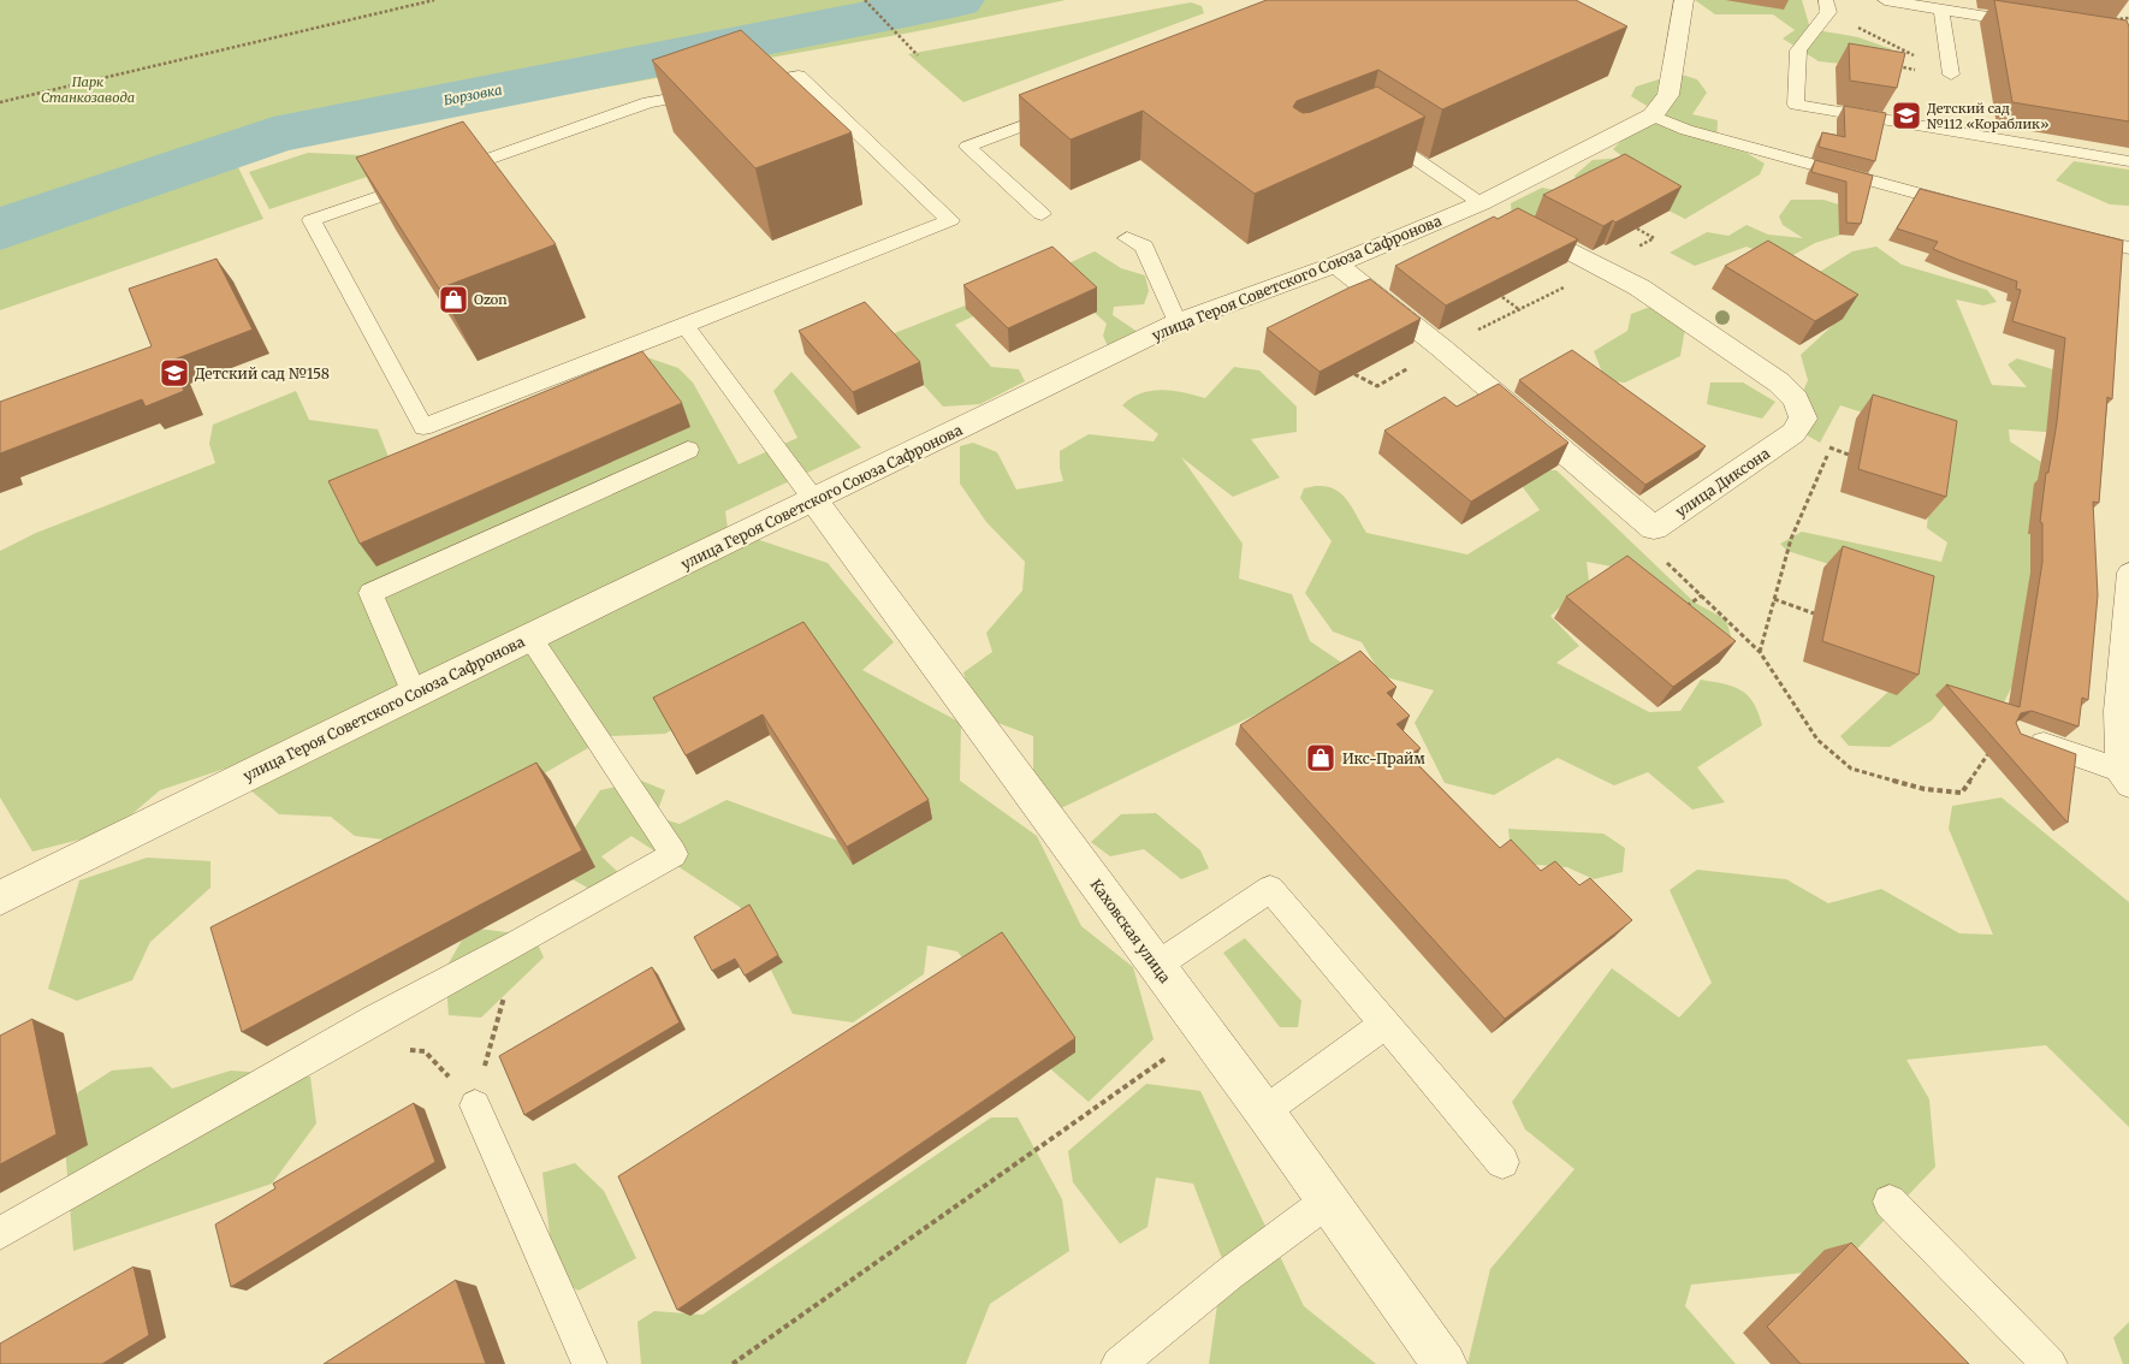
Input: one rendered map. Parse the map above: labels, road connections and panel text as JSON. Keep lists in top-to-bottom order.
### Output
{
  "streets": {
    "street": ["улица Героя Советского Союза Сафронова", "улица Диксона", "Каховская улица"]
  },
  "crossings": [
    ["улица Героя Советского Союза Сафронова", "улица Диксона"],
    ["улица Героя Советского Союза Сафронова", "Каховская улица"]
  ],
  "water": ["Борзовка"],
  "parks": ["Парк Станкозавода"],
  "places": {
    "school or university": ["Детский сад №112 «Кораблик»", "Детский сад №158"],
    "shop": ["Ozon", "Икс-Прайм"]
  }
}
